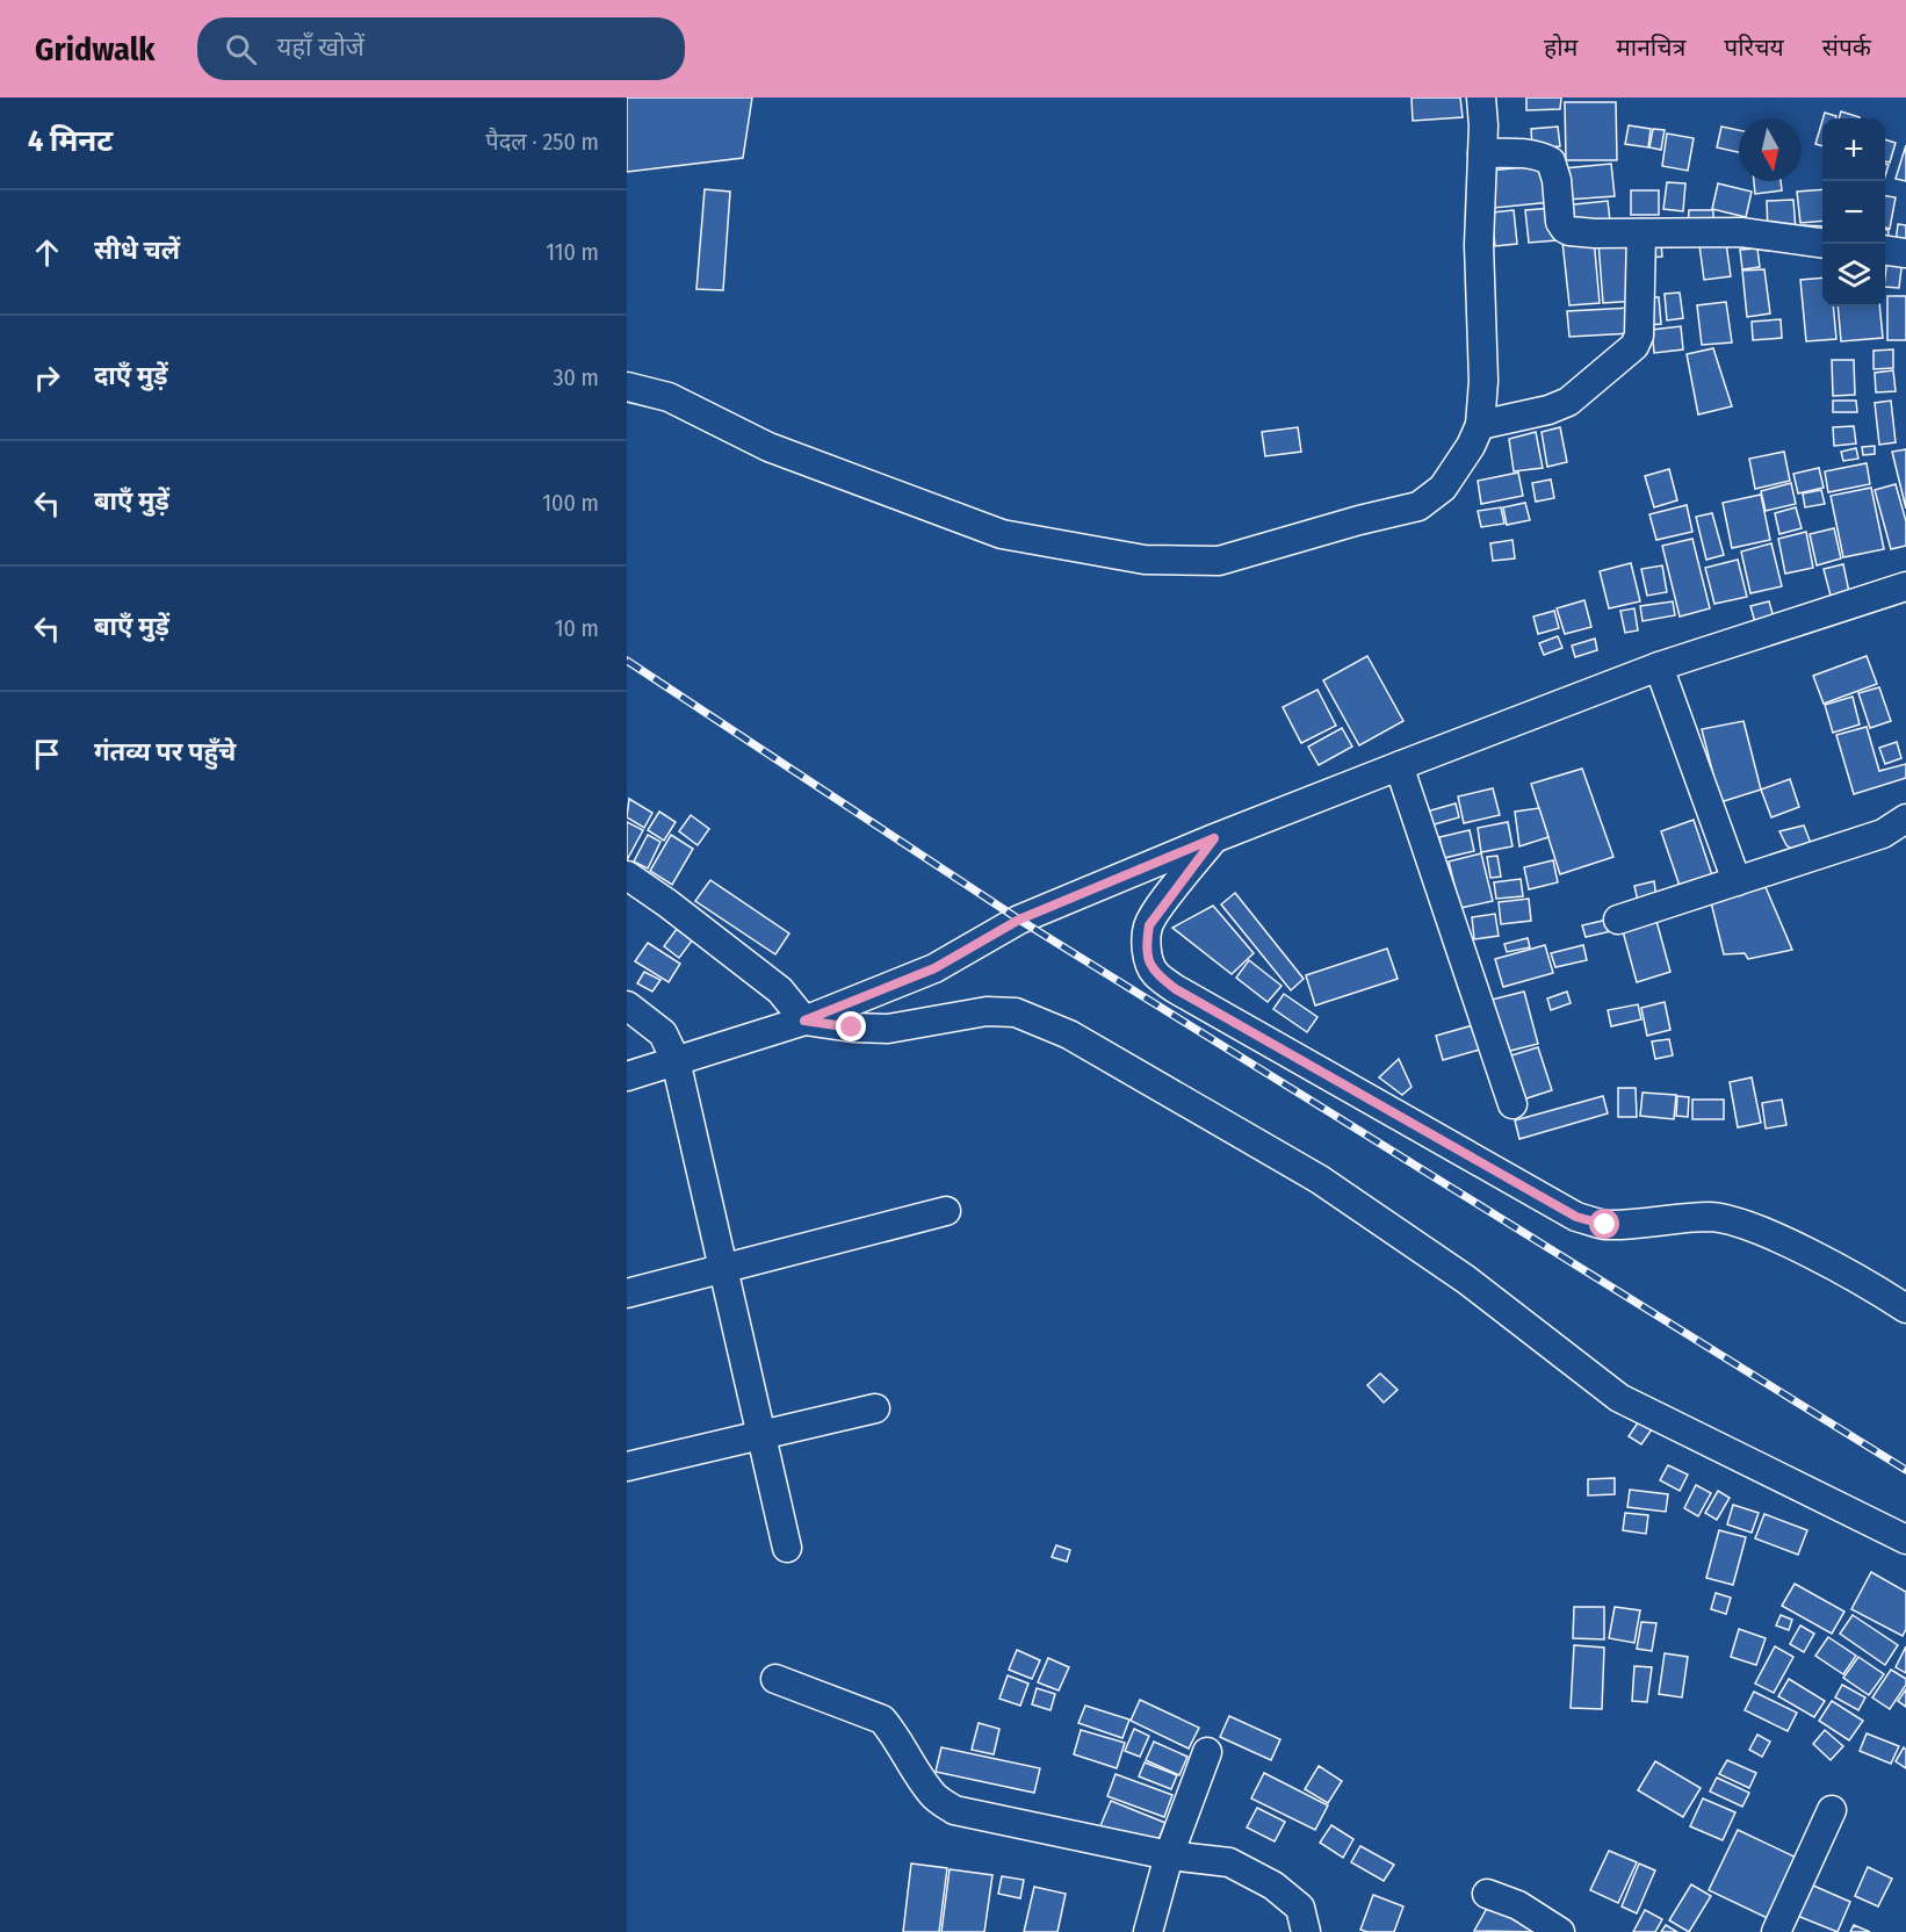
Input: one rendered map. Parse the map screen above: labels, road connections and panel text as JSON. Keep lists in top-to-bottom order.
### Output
{
  "north": "bottom",
  "page": {
    "header": "Gridwalk",
    "search": "यहाँ खोजें",
    "nav": [
      "होम",
      "मानचित्र",
      "परिचय",
      "संपर्क"
    ],
    "heading": ["4 मिनट", "पैदल · 250 m"],
    "map_buttons": ["+", "−"],
    "list": [
      ["सीधे चलें", "110 m"],
      ["दाएँ मुड़ें", "30 m"],
      ["बाएँ मुड़ें", "100 m"],
      ["बाएँ मुड़ें", "10 m"],
      "गंतव्य पर पहुँचे"
    ]
  }
}
